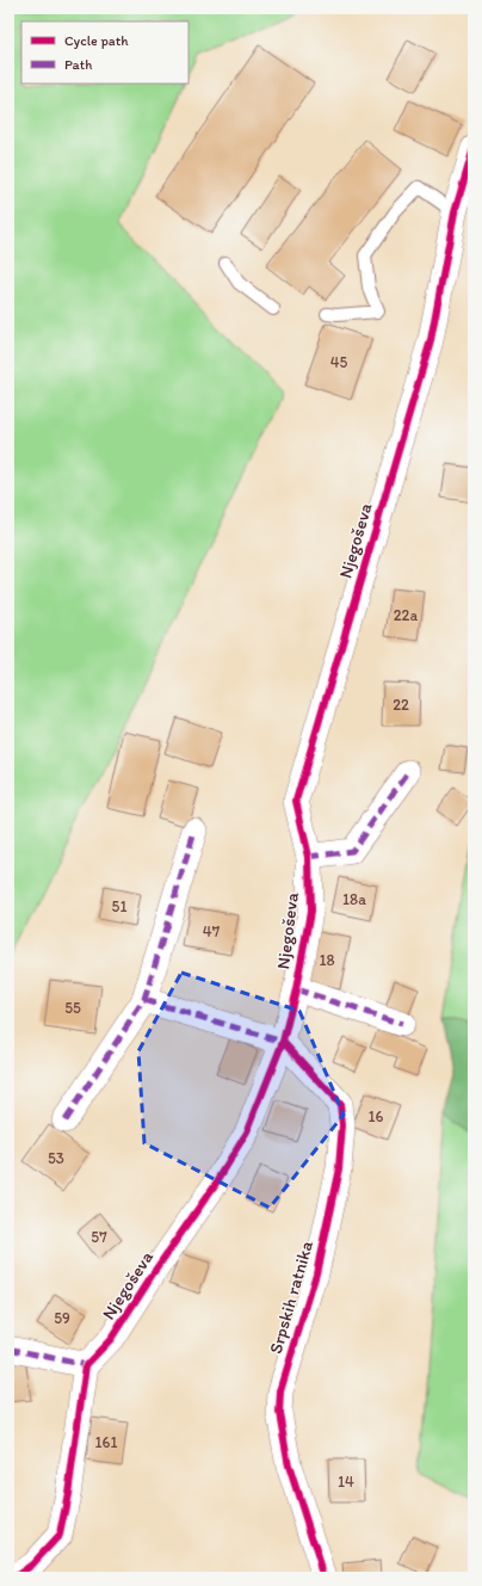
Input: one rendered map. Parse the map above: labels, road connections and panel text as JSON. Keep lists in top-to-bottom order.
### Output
{
  "streets": {
    "street": ["Njegoševa", "Srpskih ratnika"]
  },
  "crossings": [
    ["Njegoševa", "Srpskih ratnika"]
  ],
  "house_numbers": [
    "45",
    "22a",
    "22",
    "18a",
    "51",
    "47",
    "18",
    "55",
    "16",
    "53",
    "57",
    "59",
    "161",
    "14"
  ],
  "legend": ["Cycle path", "Path"]
}
